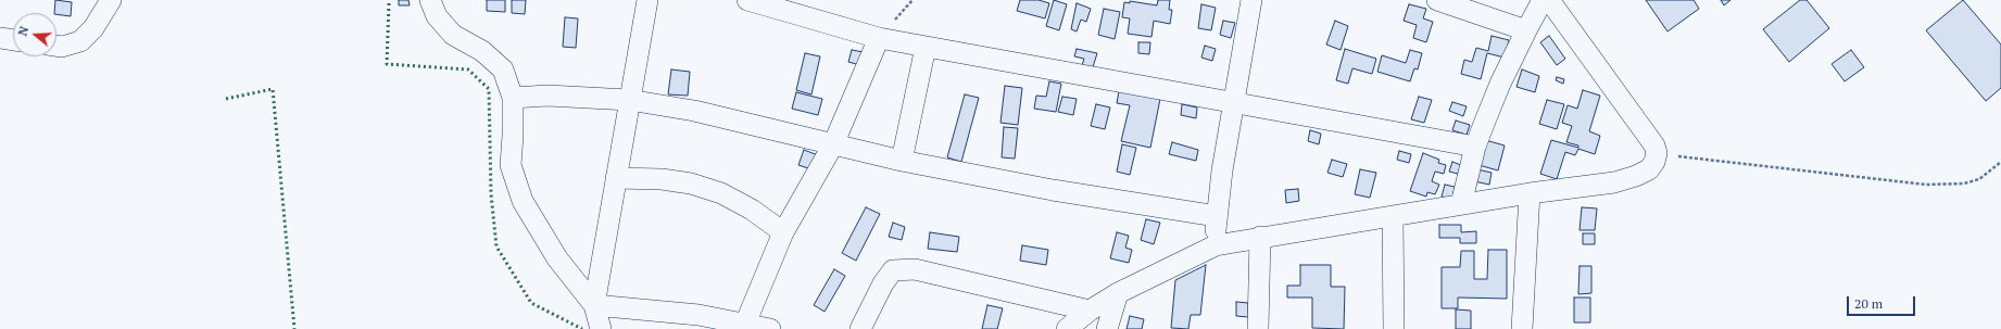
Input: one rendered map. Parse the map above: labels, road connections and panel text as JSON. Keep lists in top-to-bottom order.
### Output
{
  "scale_bar": "20 m",
  "north": "left"
}
